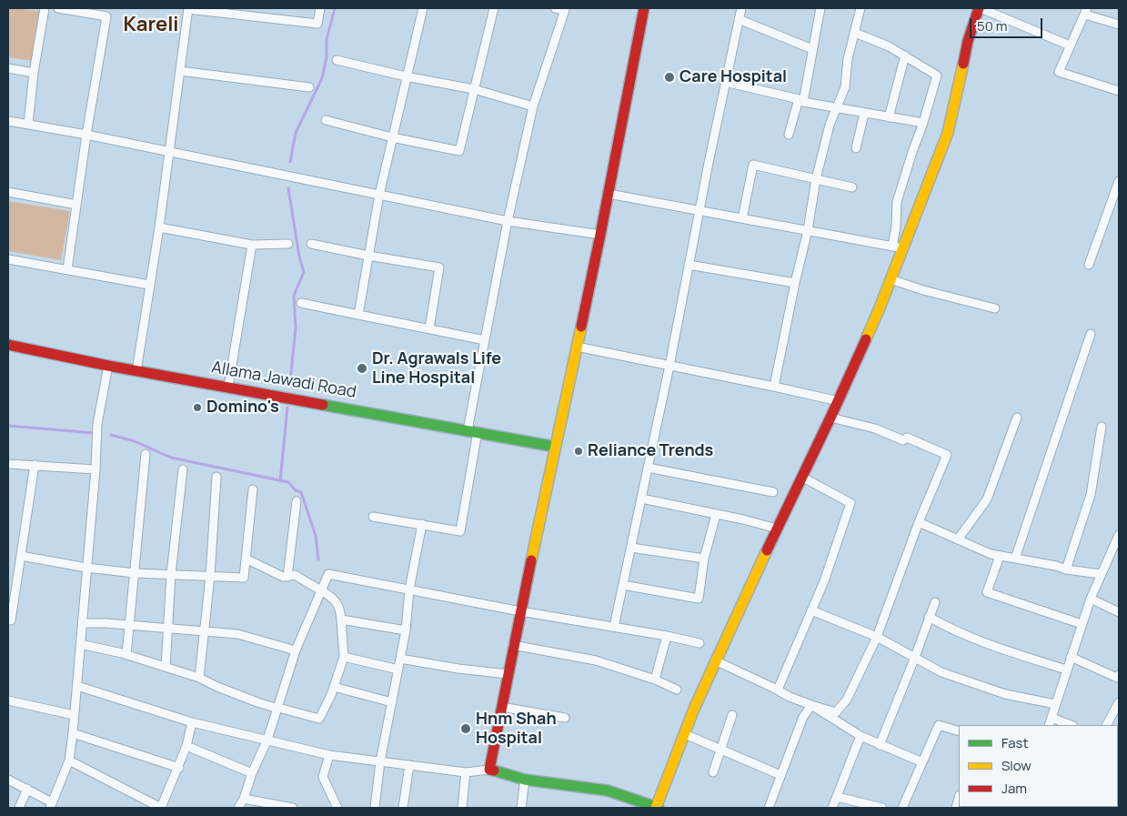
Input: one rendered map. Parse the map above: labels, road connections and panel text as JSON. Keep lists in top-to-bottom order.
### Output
{
  "streets": {
    "street": ["Allama Jawadi Road"]
  },
  "districts": ["Kareli"],
  "places": [
    "Care Hospital",
    "Dr. Agrawals Life Line Hospital",
    "Domino's",
    "Reliance Trends",
    "Hnm Shah Hospital"
  ],
  "legend": ["Fast", "Slow", "Jam"],
  "scale_bar": "50 m"
}
